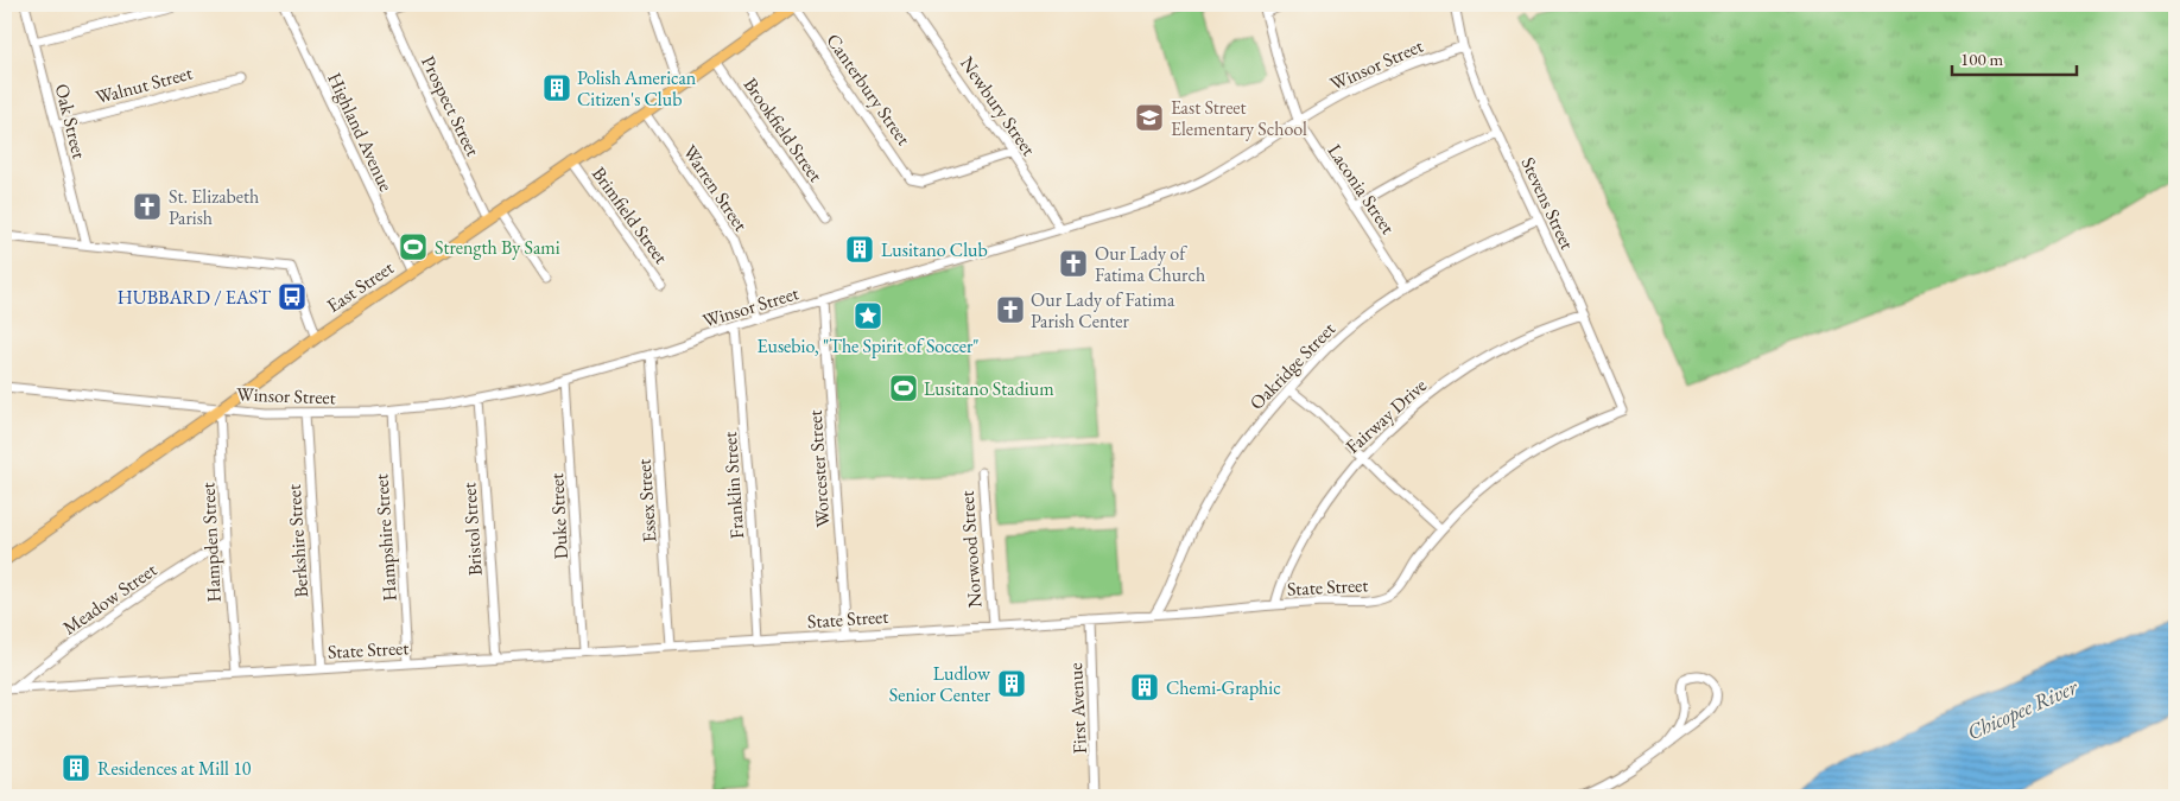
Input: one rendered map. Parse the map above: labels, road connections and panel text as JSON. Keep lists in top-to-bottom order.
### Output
{
  "streets": {
    "main road": ["East Street"],
    "street": [
      "Winsor Street",
      "Walnut Street",
      "Canterbury Street",
      "Prospect Street",
      "Newbury Street",
      "Oak Street",
      "Brookfield Street",
      "Highland Avenue",
      "Warren Street",
      "Laconia Street",
      "Stevens Street",
      "Brimfield Street",
      "Oakridge Street",
      "Fairway Drive",
      "Worcester Street",
      "Franklin Street",
      "Essex Street",
      "Duke Street",
      "Bristol Street",
      "Hampshire Street",
      "Berkshire Street",
      "Hampden Street",
      "Norwood Street",
      "State Street",
      "Meadow Street",
      "First Avenue"
    ]
  },
  "crossings": [
    ["Winsor Street", "Newbury Street"],
    ["Winsor Street", "Warren Street"],
    ["Winsor Street", "Laconia Street"],
    ["Winsor Street", "Stevens Street"],
    ["Winsor Street", "East Street"],
    ["Winsor Street", "Worcester Street"],
    ["Winsor Street", "Franklin Street"],
    ["Winsor Street", "Essex Street"],
    ["Winsor Street", "Duke Street"],
    ["Winsor Street", "Bristol Street"],
    ["Winsor Street", "Hampshire Street"],
    ["Winsor Street", "Berkshire Street"],
    ["Winsor Street", "Hampden Street"],
    ["Walnut Street", "Oak Street"],
    ["Canterbury Street", "Newbury Street"],
    ["Canterbury Street", "East Street"],
    ["Prospect Street", "East Street"],
    ["Brookfield Street", "East Street"],
    ["Highland Avenue", "East Street"],
    ["Warren Street", "East Street"],
    ["Laconia Street", "Oakridge Street"],
    ["Stevens Street", "Oakridge Street"],
    ["Stevens Street", "Fairway Drive"],
    ["Stevens Street", "State Street"],
    ["Brimfield Street", "East Street"],
    ["East Street", "Hampden Street"],
    ["Oakridge Street", "State Street"],
    ["Fairway Drive", "State Street"],
    ["Worcester Street", "State Street"],
    ["Franklin Street", "State Street"],
    ["Essex Street", "State Street"],
    ["Duke Street", "State Street"],
    ["Bristol Street", "State Street"],
    ["Hampshire Street", "State Street"],
    ["Berkshire Street", "State Street"],
    ["Hampden Street", "State Street"],
    ["Hampden Street", "Meadow Street"],
    ["Norwood Street", "State Street"],
    ["State Street", "Meadow Street"],
    ["State Street", "First Avenue"]
  ],
  "water": ["Chicopee River"],
  "places": {
    "building": [
      "Polish American Citizen's Club",
      "Lusitano Club",
      "Ludlow Senior Center",
      "Chemi-Graphic",
      "Residences at Mill 10"
    ],
    "school or university": ["East Street Elementary School"],
    "church": ["St. Elizabeth Parish", "Our Lady of Fatima Church", "Our Lady of Fatima Parish Center"],
    "sports": ["Strength By Sami", "Lusitano Stadium"],
    "bus stop": ["HUBBARD / EAST"],
    "place": ["Eusebio, \"The Spirit of Soccer\""]
  },
  "scale_bar": "100 m"
}
